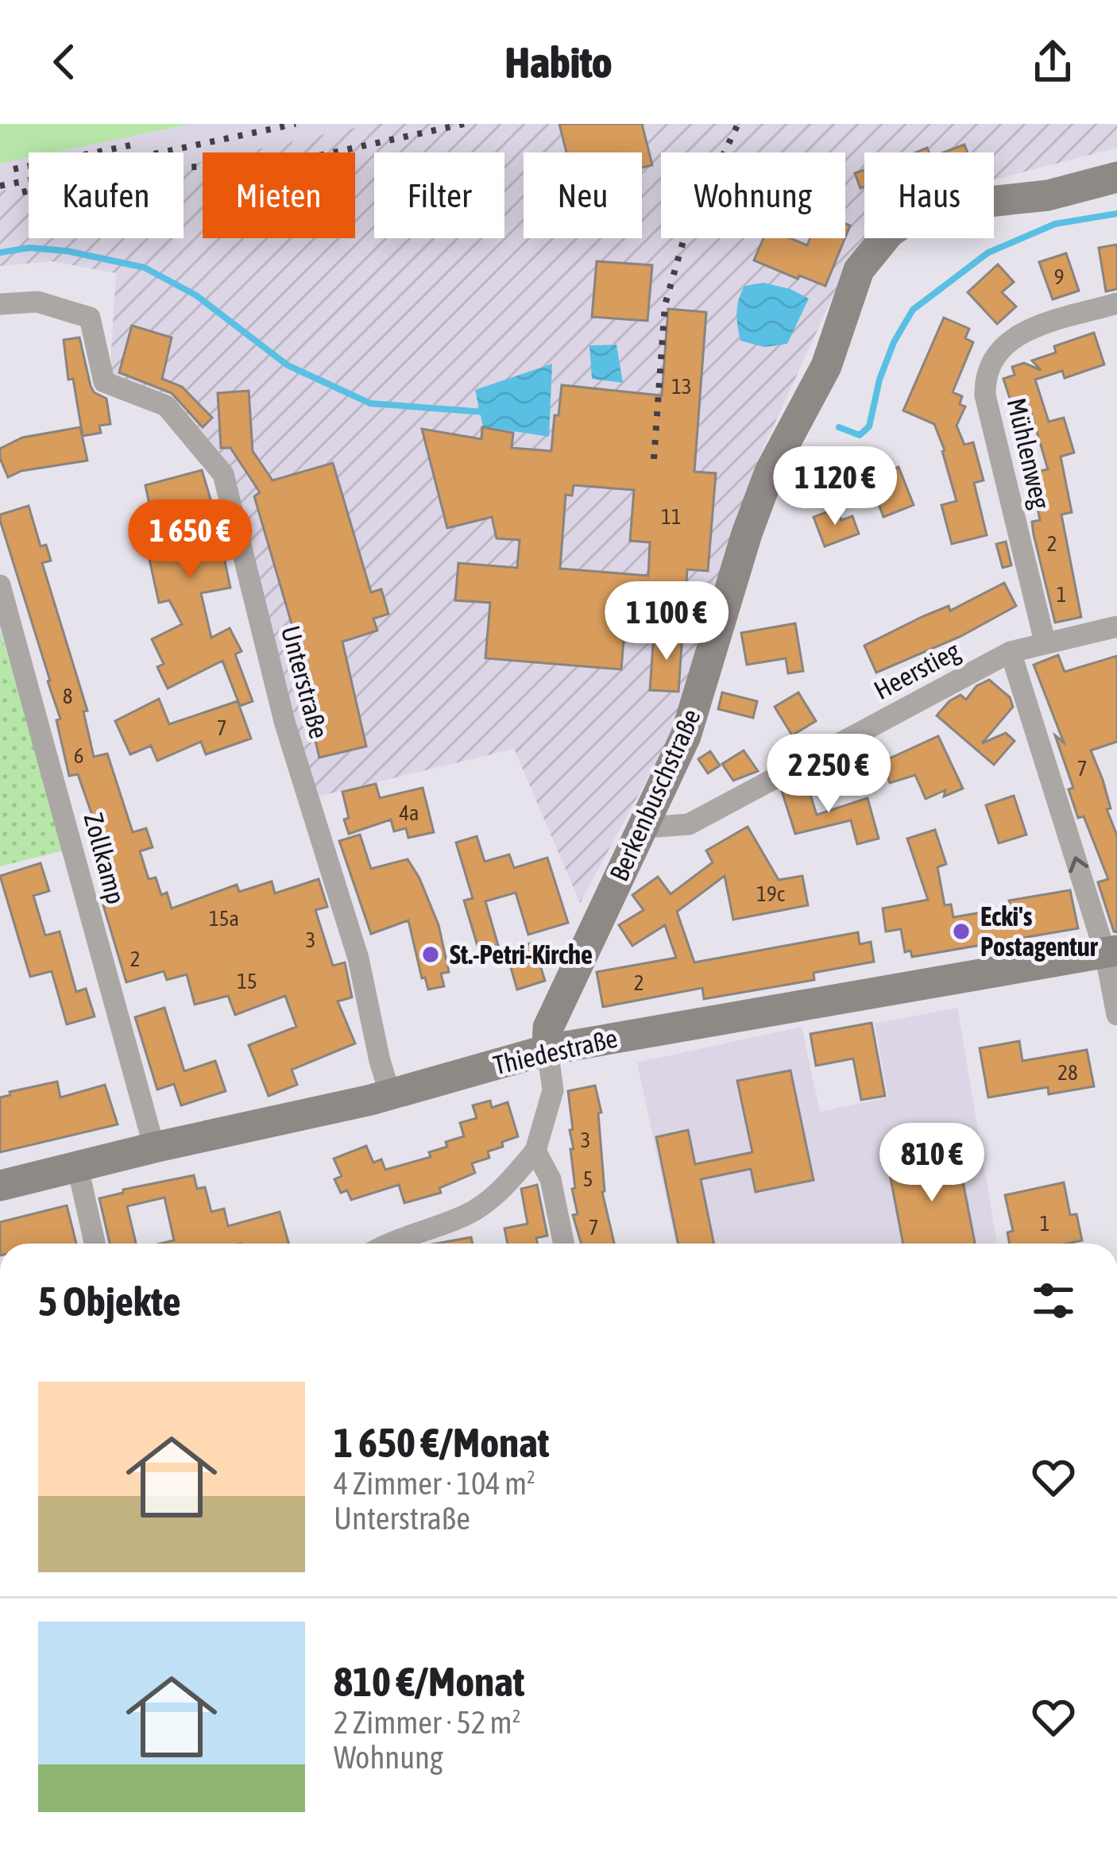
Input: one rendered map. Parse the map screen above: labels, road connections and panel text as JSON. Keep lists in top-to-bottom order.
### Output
{
  "streets": {
    "street": [
      "Mühlenweg",
      "Heerstieg",
      "Unterstraße",
      "Berkenbuschstraße",
      "Zollkamp",
      "Thiedestraße"
    ]
  },
  "crossings": [
    ["Mühlenweg", "Heerstieg"],
    ["Heerstieg", "Berkenbuschstraße"],
    ["Unterstraße", "Thiedestraße"],
    ["Berkenbuschstraße", "Thiedestraße"],
    ["Zollkamp", "Thiedestraße"]
  ],
  "places": ["Ecki's Postagentur", "St.-Petri-Kirche"],
  "house_numbers": [
    "9",
    "13",
    "11",
    "2",
    "1",
    "8",
    "7",
    "6",
    "7",
    "4a",
    "19c",
    "15a",
    "3",
    "2",
    "15",
    "2",
    "28",
    "3",
    "5",
    "1",
    "7"
  ],
  "page": {
    "header": "Habito",
    "chip": [
      "Kaufen",
      "Mieten",
      "Filter",
      "Neu",
      "Wohnung",
      "Haus"
    ],
    "price": [
      "1 120 €",
      "1 650 €",
      "1 100 €",
      "2 250 €",
      "810 €"
    ],
    "heading": "5 Objekte",
    "list": [
      {
        "name": "1 650 €/Monat",
        "note": "4 Zimmer · 104 m² · Unterstraße"
      },
      {
        "name": "810 €/Monat",
        "note": "2 Zimmer · 52 m² · Wohnung"
      }
    ]
  }
}
